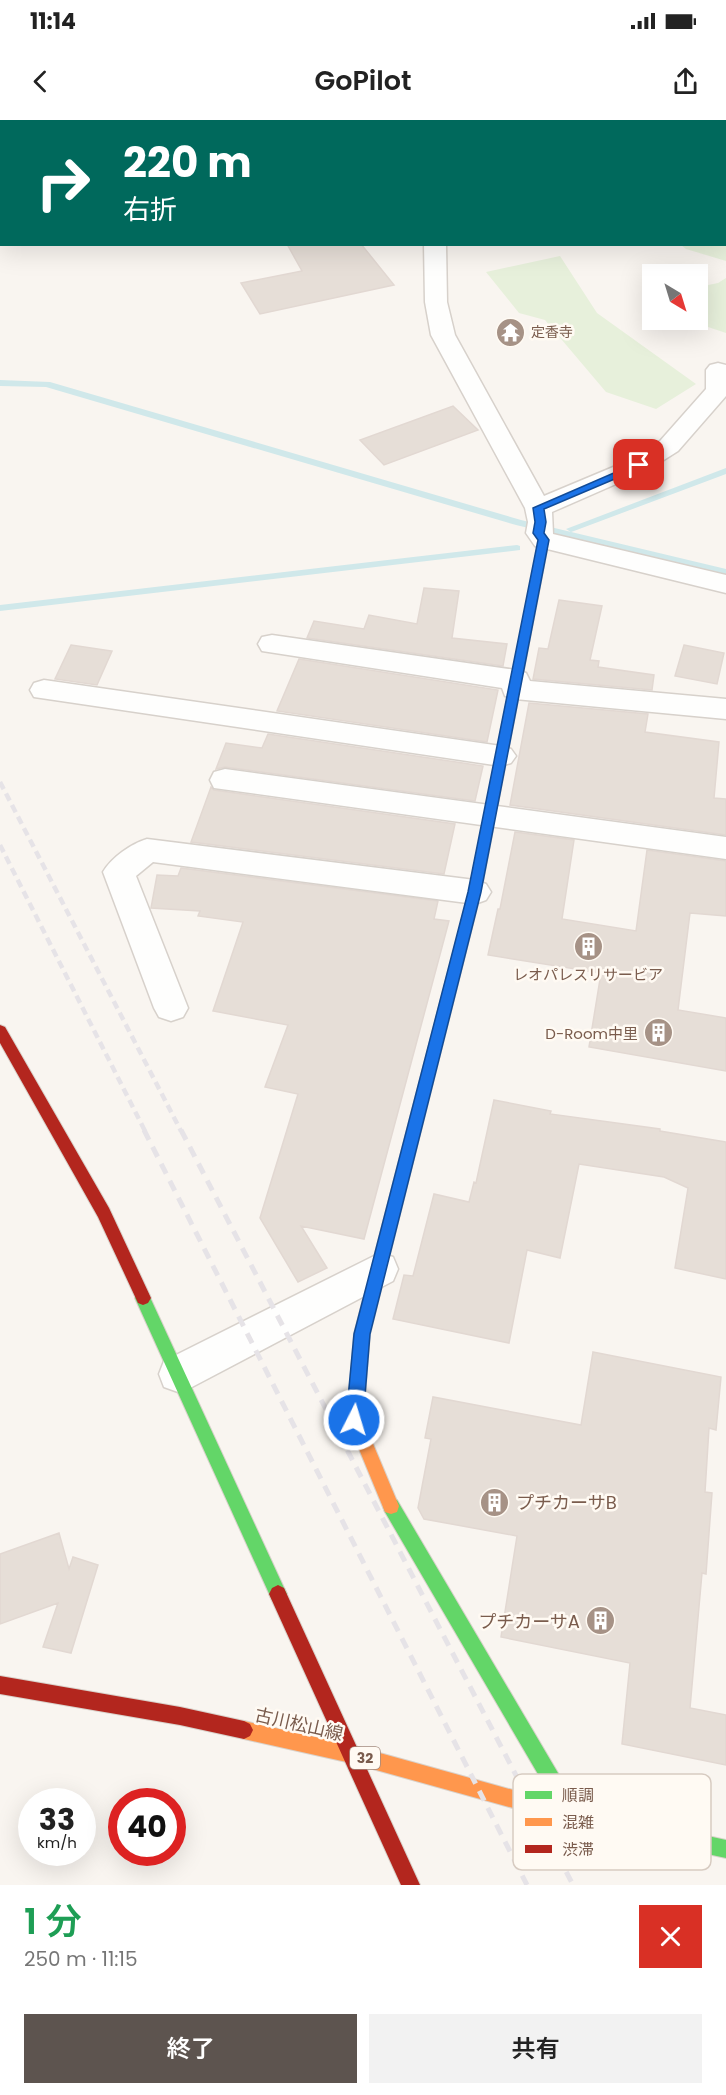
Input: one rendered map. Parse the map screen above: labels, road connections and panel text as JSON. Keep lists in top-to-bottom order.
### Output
{
  "streets": {
    "street": ["古川松山線", "32"]
  },
  "places": {
    "temple": ["定香寺"],
    "building": [
      "レオパレスリサービア",
      "D-Room中里",
      "プチカーサB",
      "プチカーサA"
    ]
  },
  "legend": ["順調", "混雑", "渋滞"],
  "north": "bottom right",
  "page": {
    "status": "11:14",
    "header": "GoPilot",
    "turn": ["220 m", "右折"],
    "speed": "33 km/h",
    "limit": "40",
    "heading": ["1 分", "250 m · 11:15"],
    "buttons": ["終了", "共有"]
  }
}
